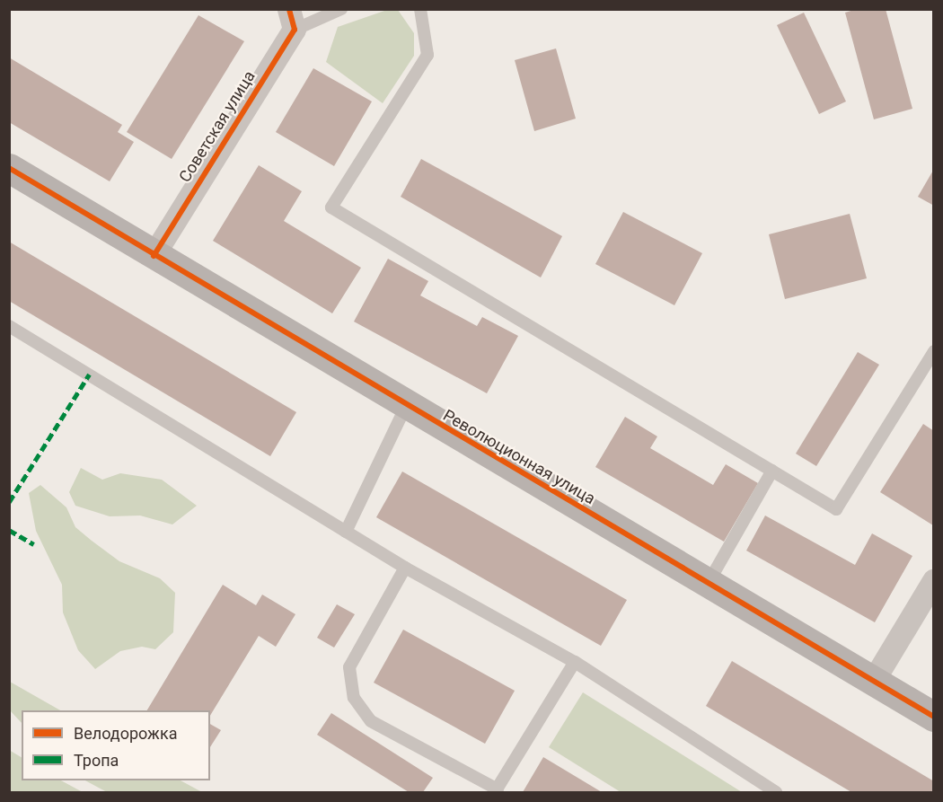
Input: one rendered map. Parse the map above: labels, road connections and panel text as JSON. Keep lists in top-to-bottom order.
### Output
{
  "streets": {
    "street": ["Советская улица", "Революционная улица"]
  },
  "crossings": [
    ["Советская улица", "Революционная улица"]
  ],
  "legend": ["Велодорожка", "Тропа"]
}
